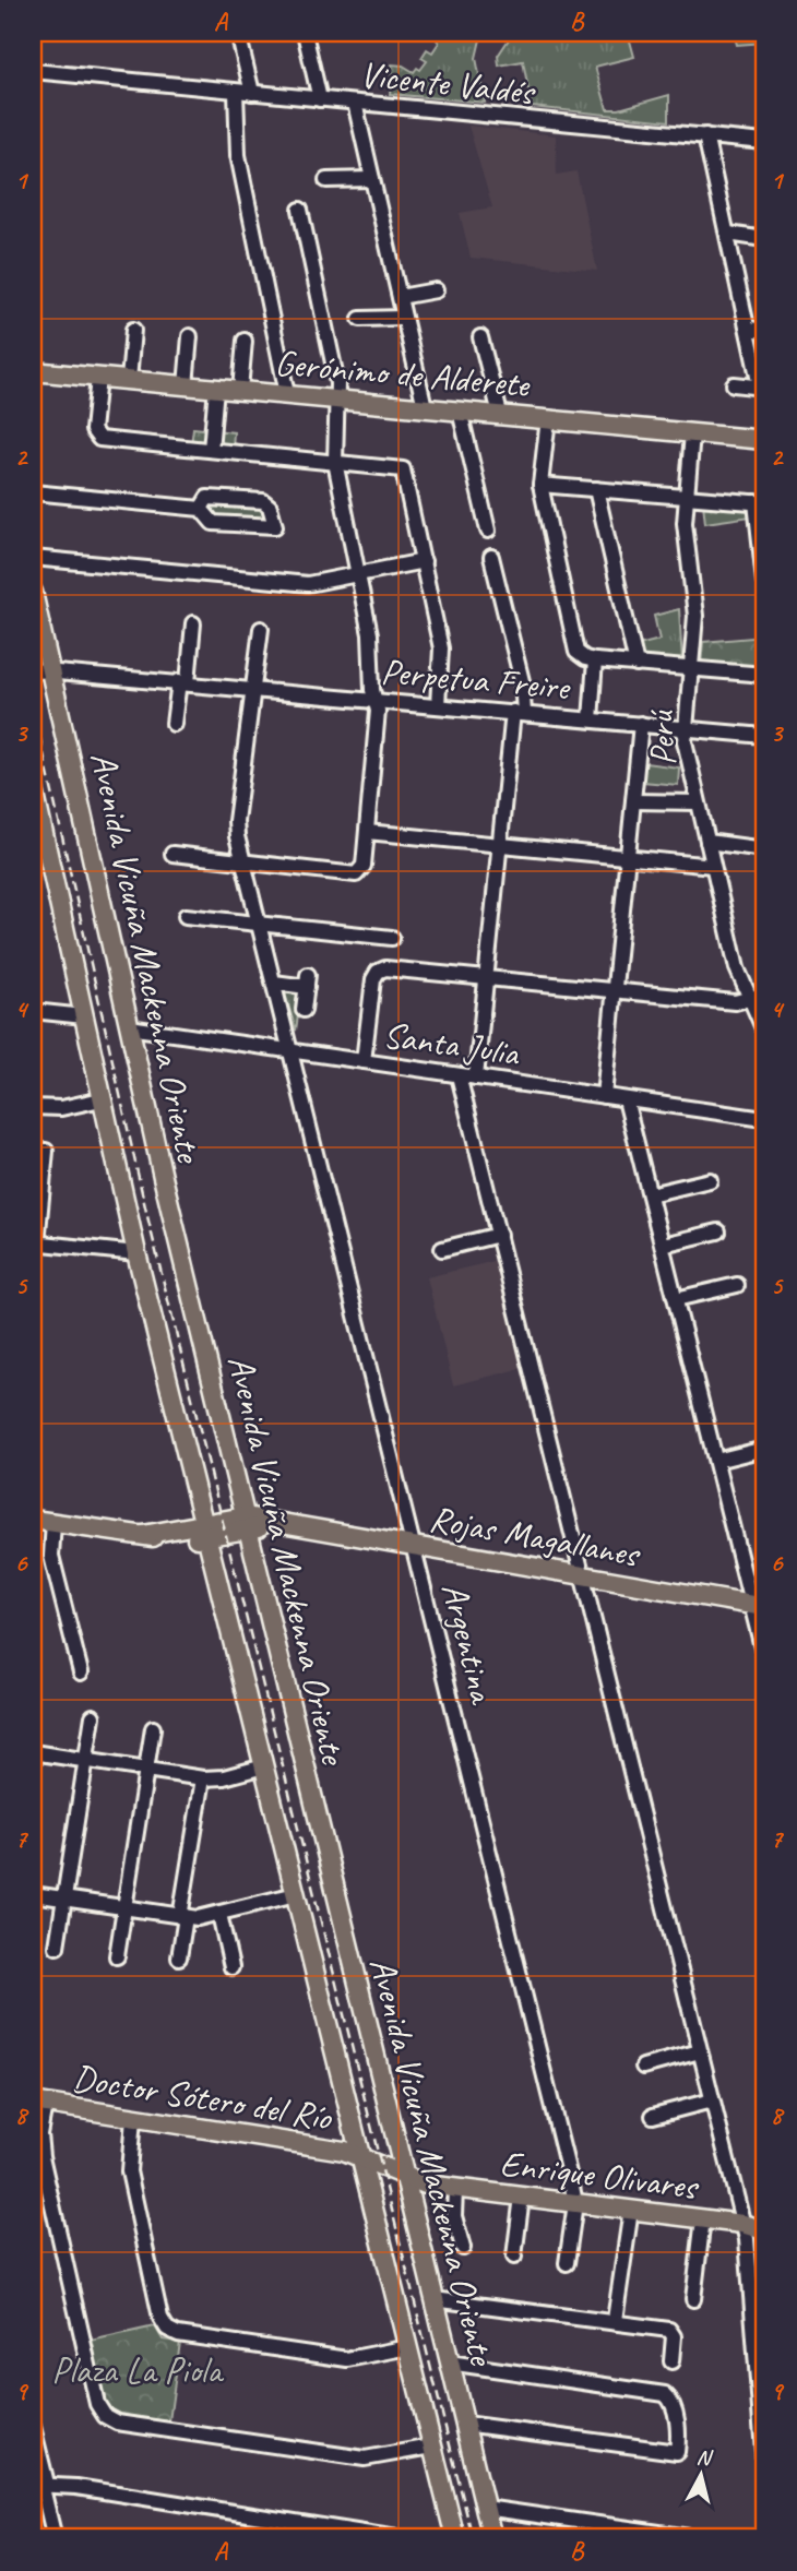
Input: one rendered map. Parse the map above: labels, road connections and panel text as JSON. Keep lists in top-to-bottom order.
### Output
{
  "streets": {
    "main road": [
      "Gerónimo de Alderete",
      "Avenida Vicuña Mackenna Oriente",
      "Rojas Magallanes",
      "Doctor Sótero del Río",
      "Enrique Olivares"
    ],
    "street": [
      "Vicente Valdés",
      "Perpetua Freire",
      "Perú",
      "Santa Julia",
      "Argentina"
    ]
  },
  "crossings": [
    ["Gerónimo de Alderete", "Perú"],
    ["Perpetua Freire", "Perú"],
    ["Perpetua Freire", "Avenida Vicuña Mackenna Oriente"],
    ["Perpetua Freire", "Argentina"],
    ["Avenida Vicuña Mackenna Oriente", "Santa Julia"],
    ["Avenida Vicuña Mackenna Oriente", "Rojas Magallanes"],
    ["Avenida Vicuña Mackenna Oriente", "Enrique Olivares"],
    ["Santa Julia", "Argentina"],
    ["Rojas Magallanes", "Argentina"],
    ["Argentina", "Enrique Olivares"],
    ["Doctor Sótero del Río", "Enrique Olivares"]
  ],
  "parks": ["Plaza La Piola"],
  "north": "top",
  "grid": {
    "columns": ["A", "B"],
    "rows": [
      "1",
      "2",
      "3",
      "4",
      "5",
      "6",
      "7",
      "8",
      "9"
    ]
  }
}
